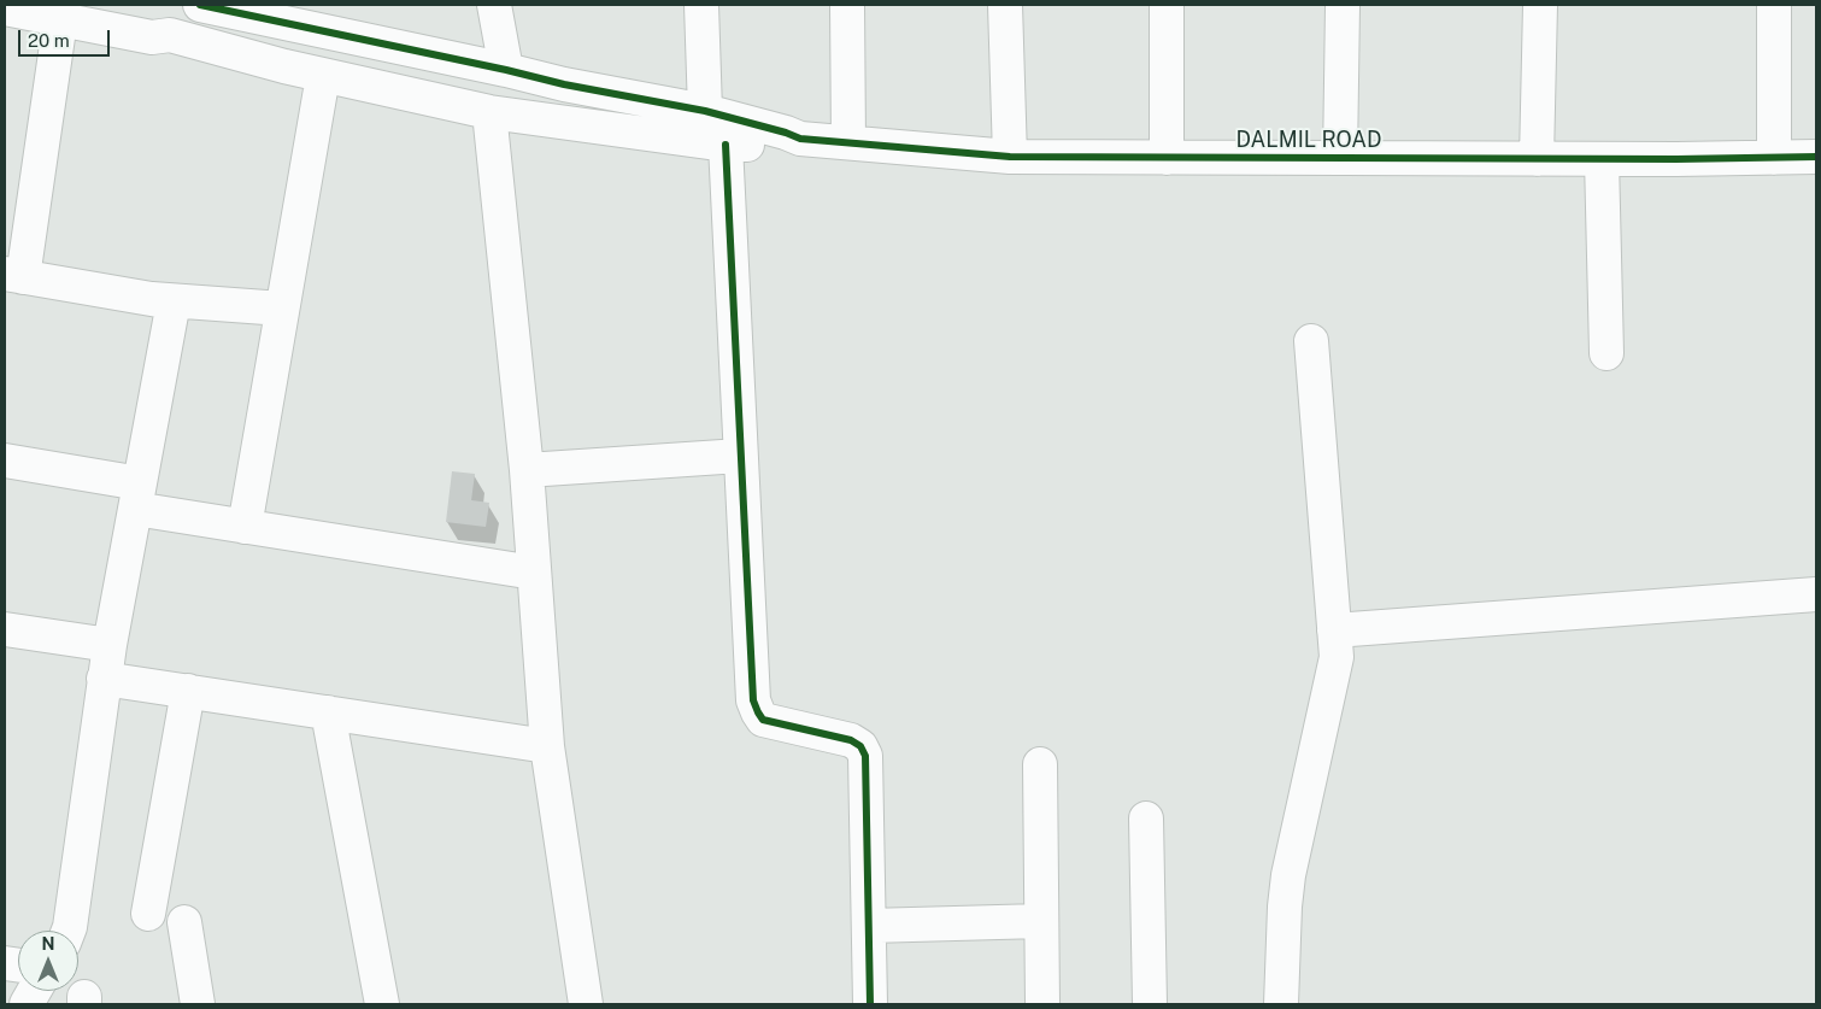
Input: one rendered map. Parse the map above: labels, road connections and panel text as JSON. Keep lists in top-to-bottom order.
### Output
{
  "streets": {
    "street": ["DALMIL ROAD"]
  },
  "scale_bar": "20 m",
  "north": "top"
}
